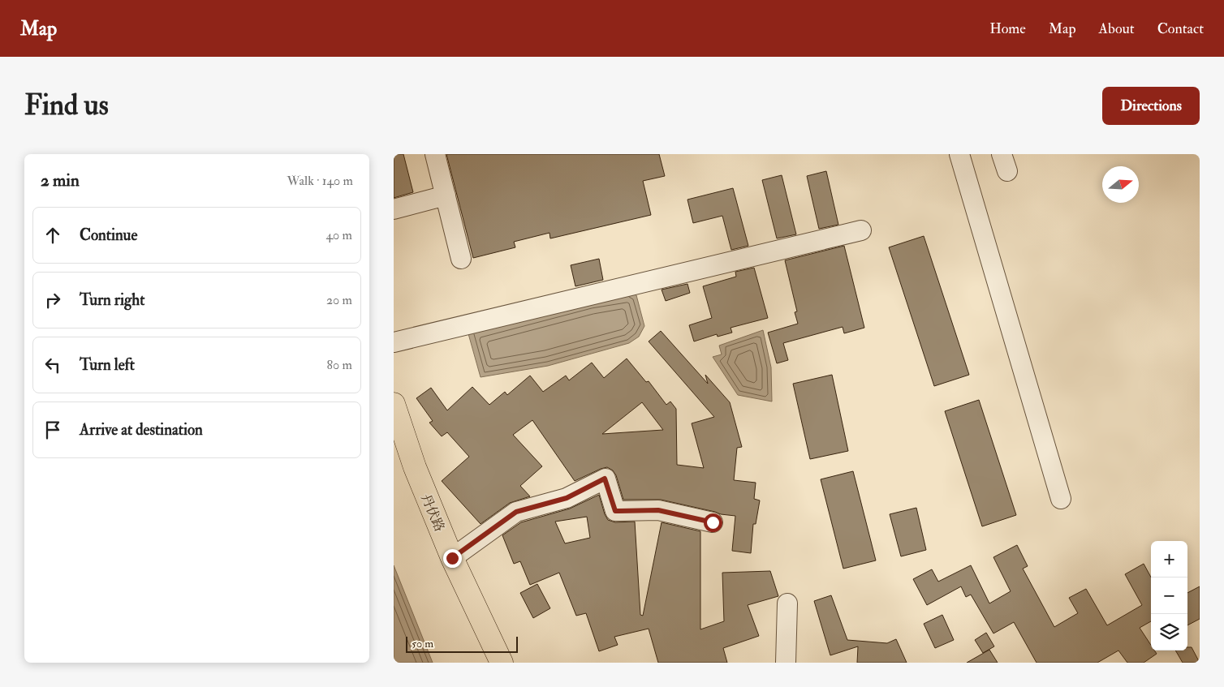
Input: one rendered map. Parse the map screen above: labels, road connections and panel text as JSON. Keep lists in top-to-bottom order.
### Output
{
  "streets": {
    "main road": ["丹伏路"]
  },
  "scale_bar": "50 m",
  "north": "right",
  "page": {
    "header": "Map",
    "nav": [
      "Home",
      "Map",
      "About",
      "Contact"
    ],
    "buttons": "Directions",
    "title": "Find us",
    "heading": ["2 min", "Walk · 140 m"],
    "list": [
      ["Continue", "40 m"],
      ["Turn right", "20 m"],
      ["Turn left", "80 m"],
      "Arrive at destination"
    ],
    "map_buttons": ["+", "−"],
    "scale": "50 m"
  }
}
